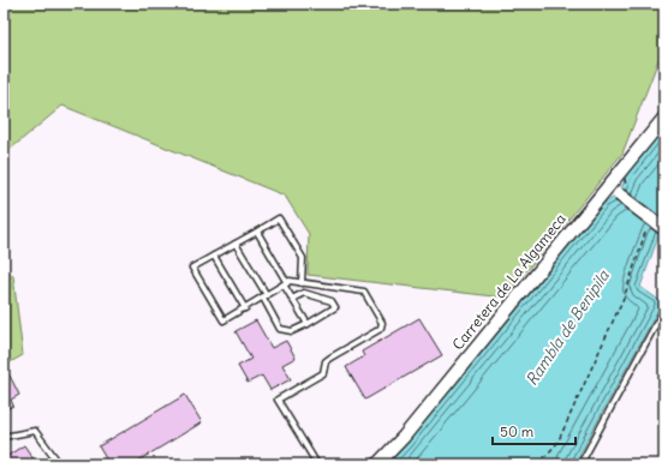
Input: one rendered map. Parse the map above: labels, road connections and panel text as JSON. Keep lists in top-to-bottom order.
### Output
{
  "streets": {
    "street": ["Carretera de La Algameca"]
  },
  "water": ["Rambla de Benipila"],
  "scale_bar": "50 m"
}
